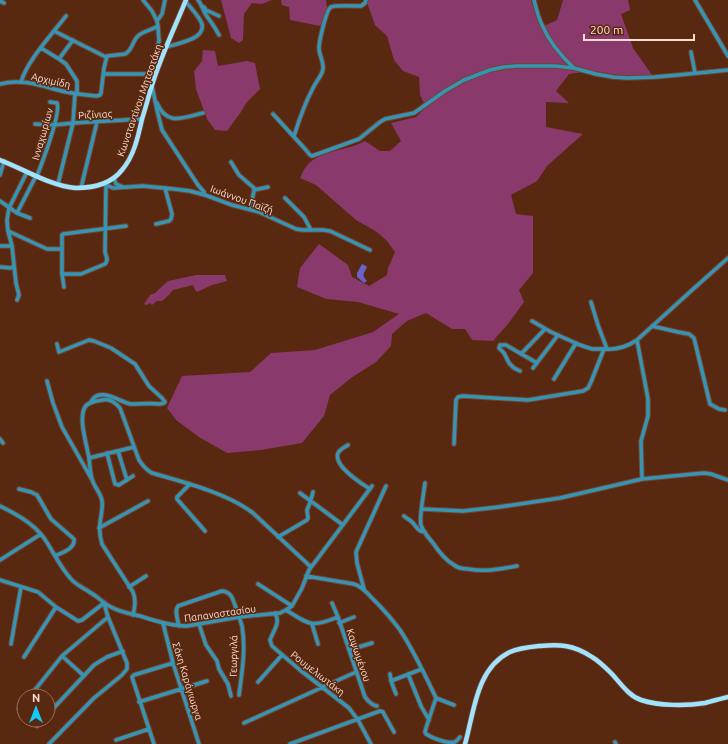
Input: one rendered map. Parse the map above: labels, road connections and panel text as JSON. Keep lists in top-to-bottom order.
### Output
{
  "streets": {
    "main road": ["Κωνσταντίνου Μητσοτάκη"],
    "street": [
      "Αρχιμίδη",
      "Ριζίνιας",
      "Ινναχωρίων",
      "Ιωάννου Παϊζή",
      "Παπαναστασίου",
      "Καψωμένου",
      "Γεωργιλά",
      "Ρουμελιωτάκη",
      "Σάκη Καράγιωργα"
    ]
  },
  "crossings": [
    ["Κωνσταντίνου Μητσοτάκη", "Ριζίνιας"],
    ["Κωνσταντίνου Μητσοτάκη", "Ινναχωρίων"],
    ["Κωνσταντίνου Μητσοτάκη", "Ιωάννου Παϊζή"],
    ["Ριζίνιας", "Ινναχωρίων"],
    ["Παπαναστασίου", "Γεωργιλά"],
    ["Παπαναστασίου", "Ρουμελιωτάκη"],
    ["Παπαναστασίου", "Σάκη Καράγιωργα"]
  ],
  "scale_bar": "200 m",
  "north": "top"
}
